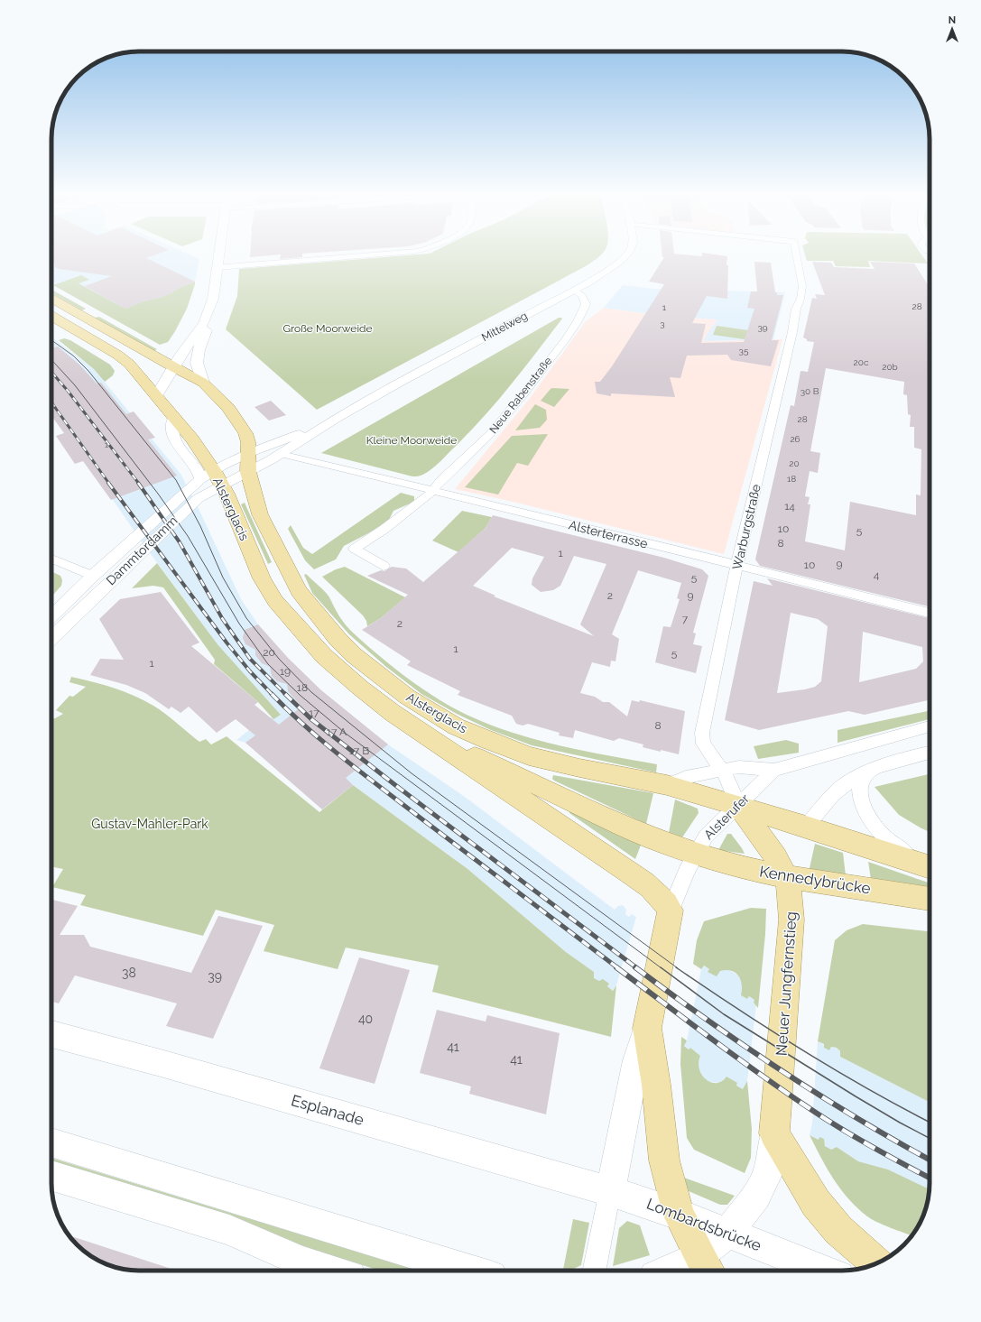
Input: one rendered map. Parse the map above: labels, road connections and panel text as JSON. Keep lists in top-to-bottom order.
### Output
{
  "streets": {
    "main road": [
      "Alsterglacis",
      "Kennedybrücke",
      "Neuer Jungfernstieg",
      "Esplanade",
      "Lombardsbrücke"
    ],
    "street": [
      "Mittelweg",
      "Neue Rabenstraße",
      "Warburgstraße",
      "Alsterterrasse",
      "Dammtordamm",
      "Alsterufer"
    ]
  },
  "crossings": [
    ["Mittelweg", "Neue Rabenstraße"],
    ["Mittelweg", "Alsterglacis"],
    ["Mittelweg", "Alsterterrasse"],
    ["Mittelweg", "Dammtordamm"],
    ["Neue Rabenstraße", "Alsterterrasse"],
    ["Alsterglacis", "Warburgstraße"],
    ["Alsterglacis", "Dammtordamm"],
    ["Alsterglacis", "Alsterufer"],
    ["Alsterglacis", "Kennedybrücke"],
    ["Alsterglacis", "Neuer Jungfernstieg"],
    ["Warburgstraße", "Alsterterrasse"],
    ["Warburgstraße", "Alsterufer"],
    ["Warburgstraße", "Neuer Jungfernstieg"],
    ["Alsterufer", "Kennedybrücke"],
    ["Alsterufer", "Neuer Jungfernstieg"],
    ["Kennedybrücke", "Neuer Jungfernstieg"],
    ["Neuer Jungfernstieg", "Lombardsbrücke"],
    ["Esplanade", "Lombardsbrücke"]
  ],
  "parks": ["Große Moorweide", "Kleine Moorweide", "Gustav-Mahler-Park"],
  "house_numbers": [
    "28",
    "1",
    "3",
    "39",
    "35",
    "20c",
    "20b",
    "30 B",
    "28",
    "26",
    "1",
    "20",
    "18",
    "14",
    "10",
    "5",
    "8",
    "1",
    "9",
    "10",
    "4",
    "5",
    "2",
    "9",
    "7",
    "2",
    "1",
    "20",
    "5",
    "1",
    "19",
    "18",
    "17",
    "8",
    "17 A",
    "17 B",
    "38",
    "39",
    "40",
    "41",
    "41"
  ],
  "north": "top"
}
